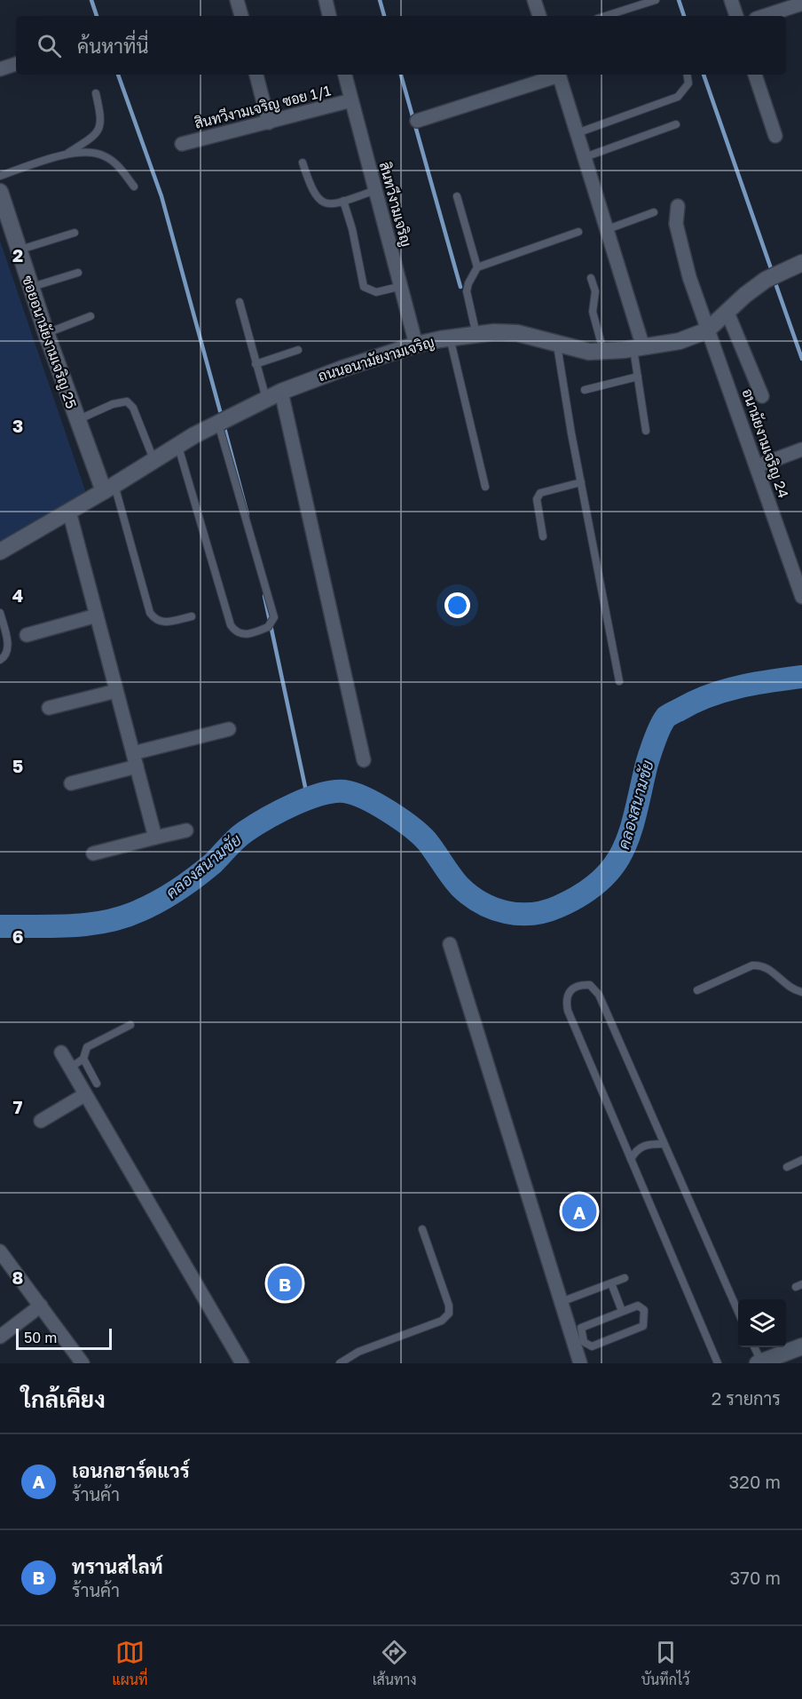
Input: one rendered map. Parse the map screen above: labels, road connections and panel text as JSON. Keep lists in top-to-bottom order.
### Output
{
  "streets": {
    "street": [
      "สินทวีงามเจริญ ซอย 1/1",
      "สินทวีงามเจริญ",
      "ซอยอนามัยงามเจริญ 25",
      "ถนนอนามัยงามเจริญ",
      "อนามัยงามเจริญ 24"
    ]
  },
  "crossings": [
    ["สินทวีงามเจริญ ซอย 1/1", "สินทวีงามเจริญ"],
    ["สินทวีงามเจริญ", "ถนนอนามัยงามเจริญ"],
    ["ซอยอนามัยงามเจริญ 25", "ถนนอนามัยงามเจริญ"],
    ["ถนนอนามัยงามเจริญ", "อนามัยงามเจริญ 24"]
  ],
  "water": ["คลองสนามชัย"],
  "scale_bar": "50 m",
  "page": {
    "search": "ค้นหาที่นี่",
    "pins": ["A", "B"],
    "scale": "50 m",
    "heading": ["ใกล้เคียง", "2 รายการ"],
    "list": [
      {
        "mark": "A",
        "name": "เอนกฮาร์ดแวร์",
        "note": "ร้านค้า",
        "value": "320 m"
      },
      {
        "mark": "B",
        "name": "ทรานสไลท์",
        "note": "ร้านค้า",
        "value": "370 m"
      }
    ],
    "nav": ["แผนที่", "เส้นทาง", "บันทึกไว้"]
  },
  "grid": {
    "rows": [
      "2",
      "3",
      "4",
      "5",
      "6",
      "7",
      "8"
    ]
  }
}
